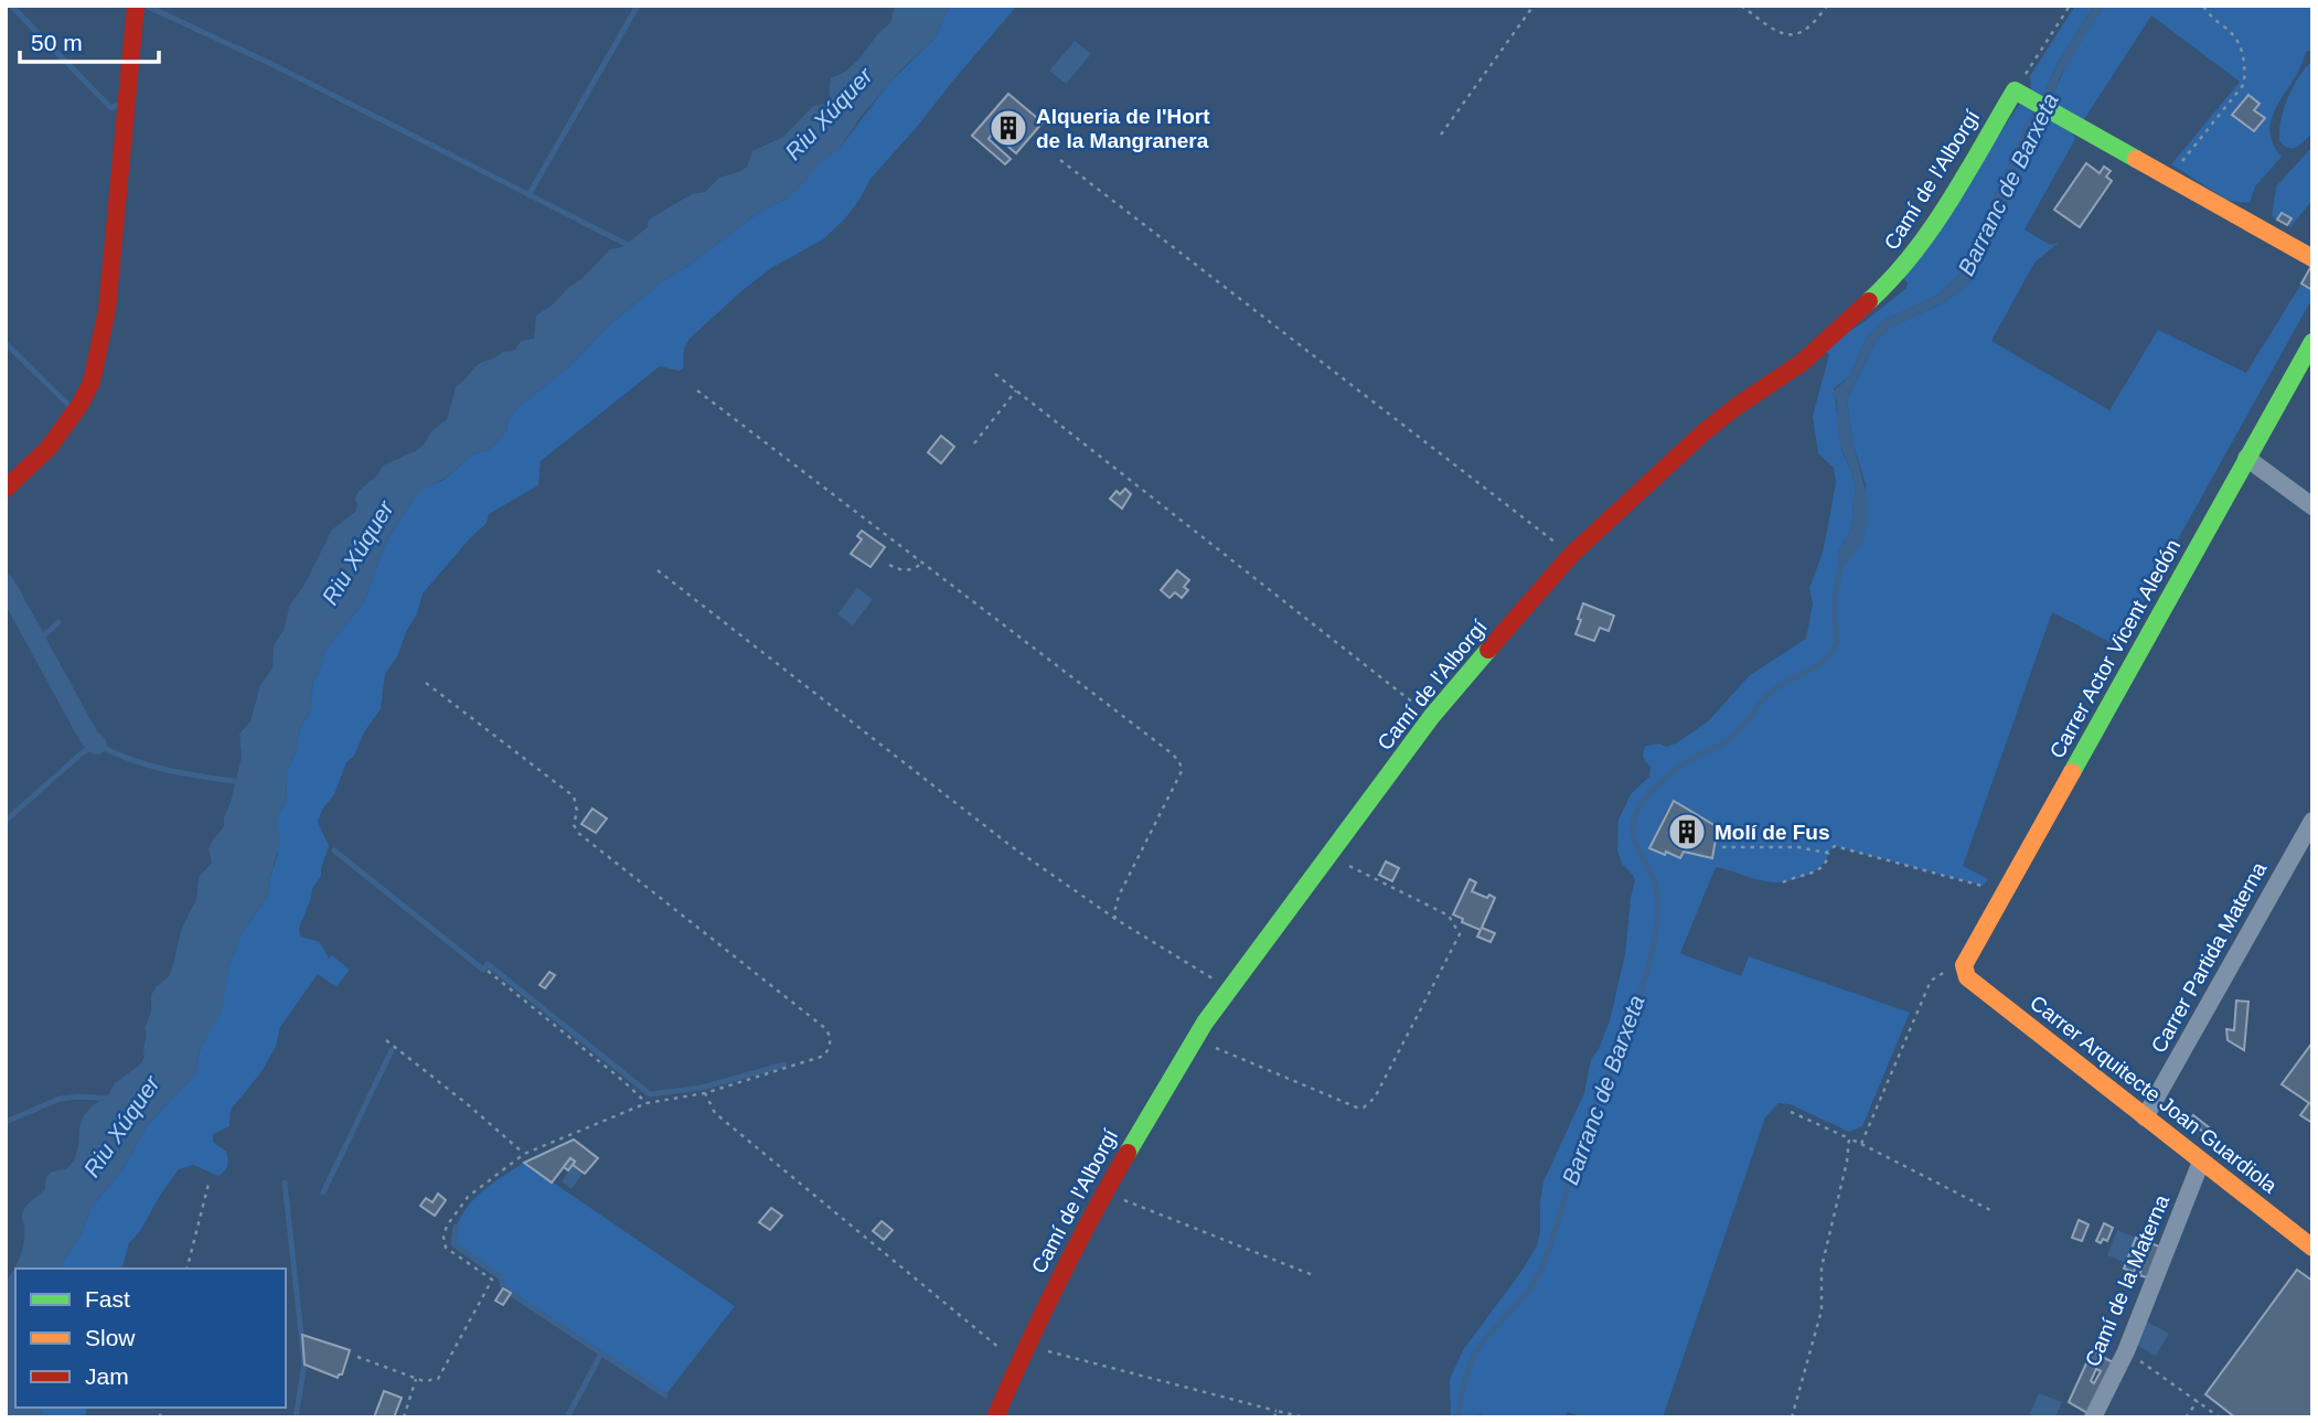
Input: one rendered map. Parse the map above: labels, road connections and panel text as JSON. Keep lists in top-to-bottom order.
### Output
{
  "streets": {
    "street": [
      "Camí de l'Alborgí",
      "Carrer Actor Vicent Aledón",
      "Carrer Partida Materna",
      "Carrer Arquitecte Joan Guardiola",
      "Camí de la Materna"
    ]
  },
  "crossings": [
    ["Carrer Actor Vicent Aledón", "Carrer Arquitecte Joan Guardiola"],
    ["Carrer Partida Materna", "Carrer Arquitecte Joan Guardiola"],
    ["Carrer Arquitecte Joan Guardiola", "Camí de la Materna"]
  ],
  "water": ["Riu Xúquer", "Barranc de Barxeta"],
  "places": {
    "building": ["Alqueria de l'Hort de la Mangranera", "Molí de Fus"]
  },
  "legend": ["Fast", "Slow", "Jam"],
  "scale_bar": "50 m"
}
